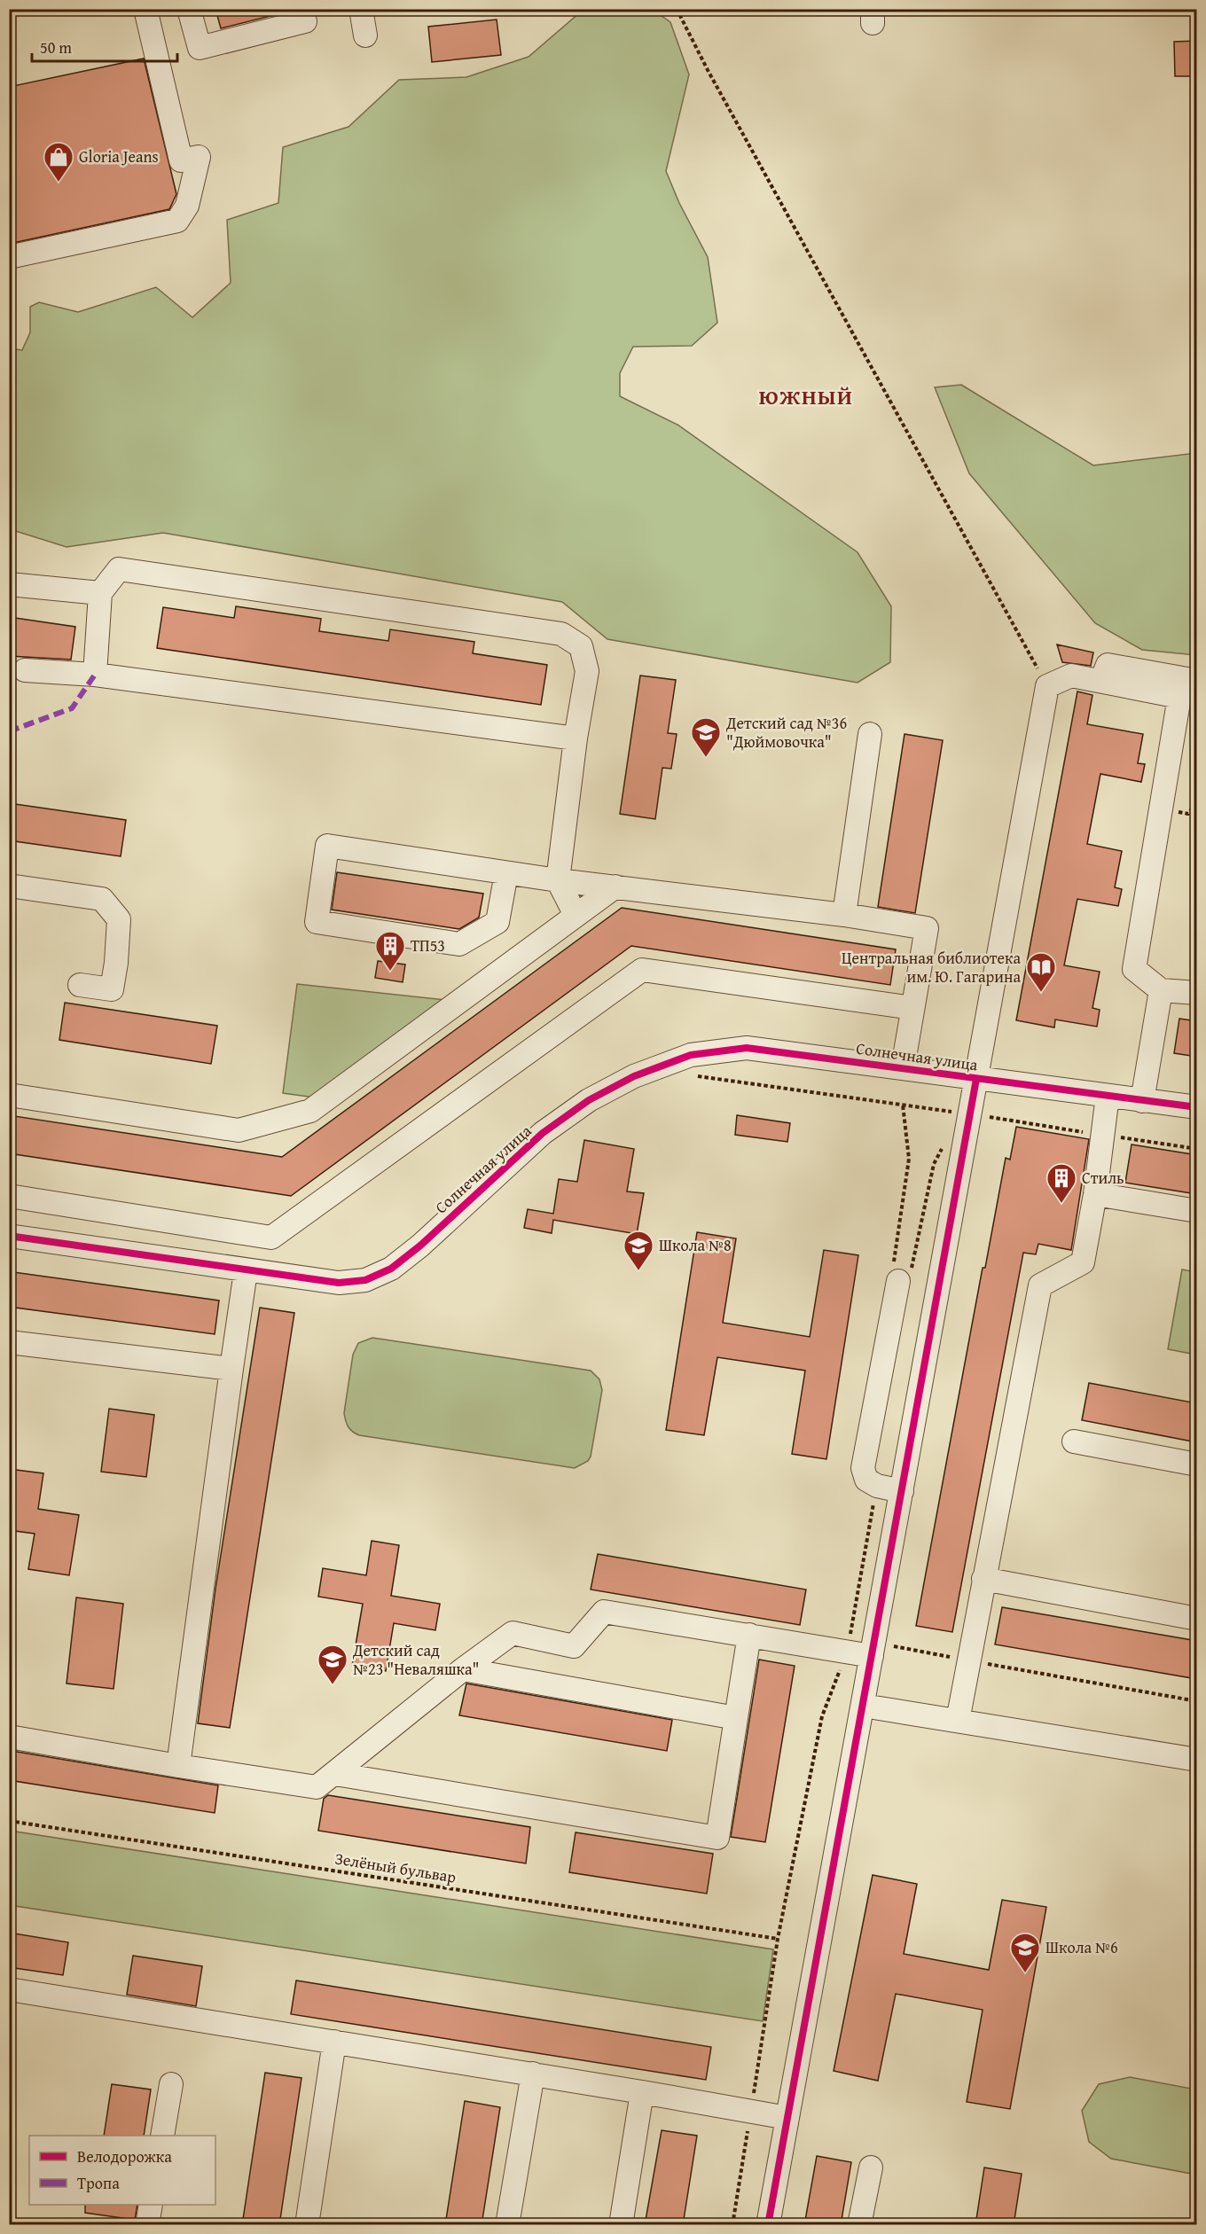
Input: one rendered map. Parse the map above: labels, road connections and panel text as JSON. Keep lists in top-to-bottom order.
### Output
{
  "streets": {
    "street": ["Солнечная улица"],
    "path": ["Зелёный бульвар"]
  },
  "districts": ["ЮЖНЫЙ"],
  "places": {
    "shop": ["Gloria Jeans"],
    "school or university": [
      "Детский сад №36 \"Дюймовочка\"",
      "Школа №8",
      "Детский сад №23 \"Неваляшка\"",
      "Школа №6"
    ],
    "building": ["ТП53", "Стиль"],
    "library": ["Центральная библиотека им. Ю. Гагарина"]
  },
  "legend": ["Велодорожка", "Тропа"],
  "scale_bar": "50 m"
}
